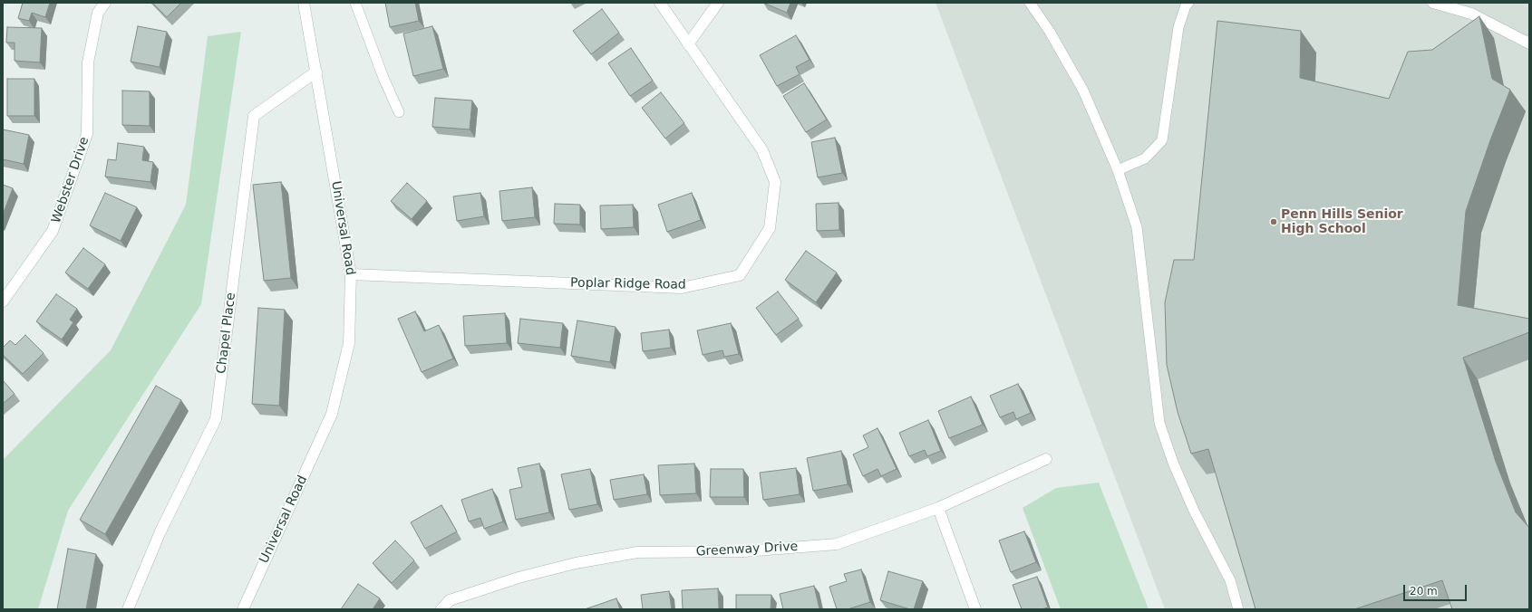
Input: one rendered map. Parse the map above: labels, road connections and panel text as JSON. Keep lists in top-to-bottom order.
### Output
{
  "streets": {
    "street": [
      "Webster Drive",
      "Universal Road",
      "Poplar Ridge Road",
      "Chapel Place",
      "Greenway Drive"
    ]
  },
  "crossings": [
    ["Universal Road", "Poplar Ridge Road"],
    ["Universal Road", "Chapel Place"]
  ],
  "places": ["Penn Hills Senior High School"],
  "scale_bar": "20 m"
}
